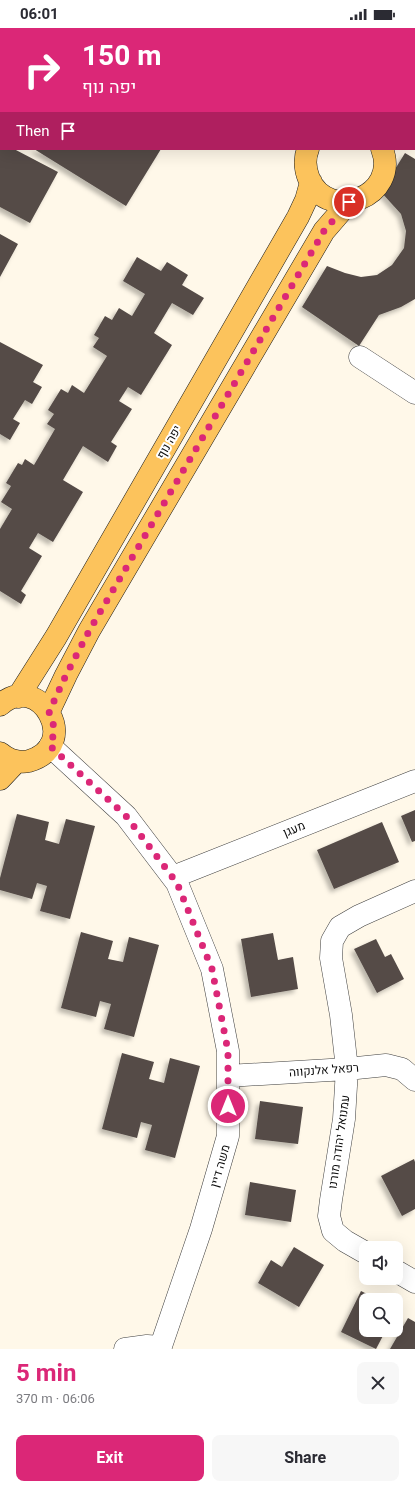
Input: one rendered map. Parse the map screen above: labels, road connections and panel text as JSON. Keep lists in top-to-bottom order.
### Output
{
  "streets": {
    "main road": ["יפה נוף"],
    "street": [
      "מעגן",
      "רפאל אלנקווה",
      "עמנואל יהודה מורנו",
      "משה דיין"
    ]
  },
  "crossings": [
    ["מעגן", "משה דיין"],
    ["רפאל אלנקווה", "עמנואל יהודה מורנו"],
    ["רפאל אלנקווה", "משה דיין"]
  ],
  "page": {
    "status": "06:01",
    "turn": ["150 m", "יפה נוף"],
    "then": "Then",
    "heading": ["5 min", "370 m · 06:06"],
    "buttons": ["Exit", "Share"]
  }
}
